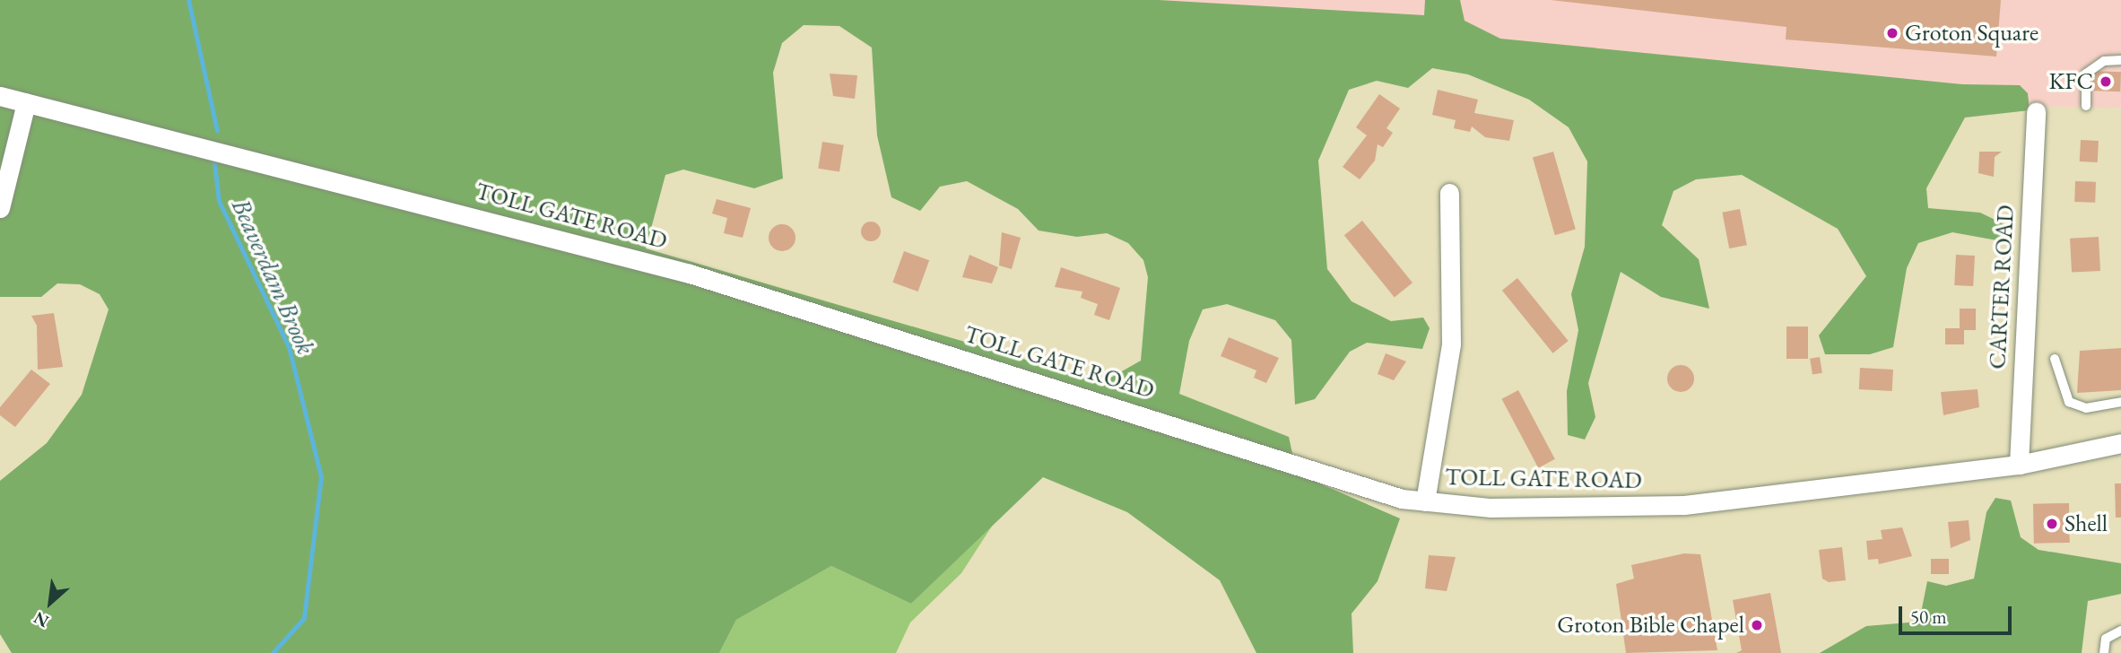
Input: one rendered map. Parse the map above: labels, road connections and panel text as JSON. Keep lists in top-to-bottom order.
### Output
{
  "streets": {
    "street": ["TOLL GATE ROAD", "CARTER ROAD"]
  },
  "crossings": [
    ["TOLL GATE ROAD", "CARTER ROAD"]
  ],
  "water": ["Beaverdam Brook"],
  "places": [
    "Groton Square",
    "KFC",
    "Shell",
    "Groton Bible Chapel"
  ],
  "scale_bar": "50 m",
  "north": "bottom left"
}
